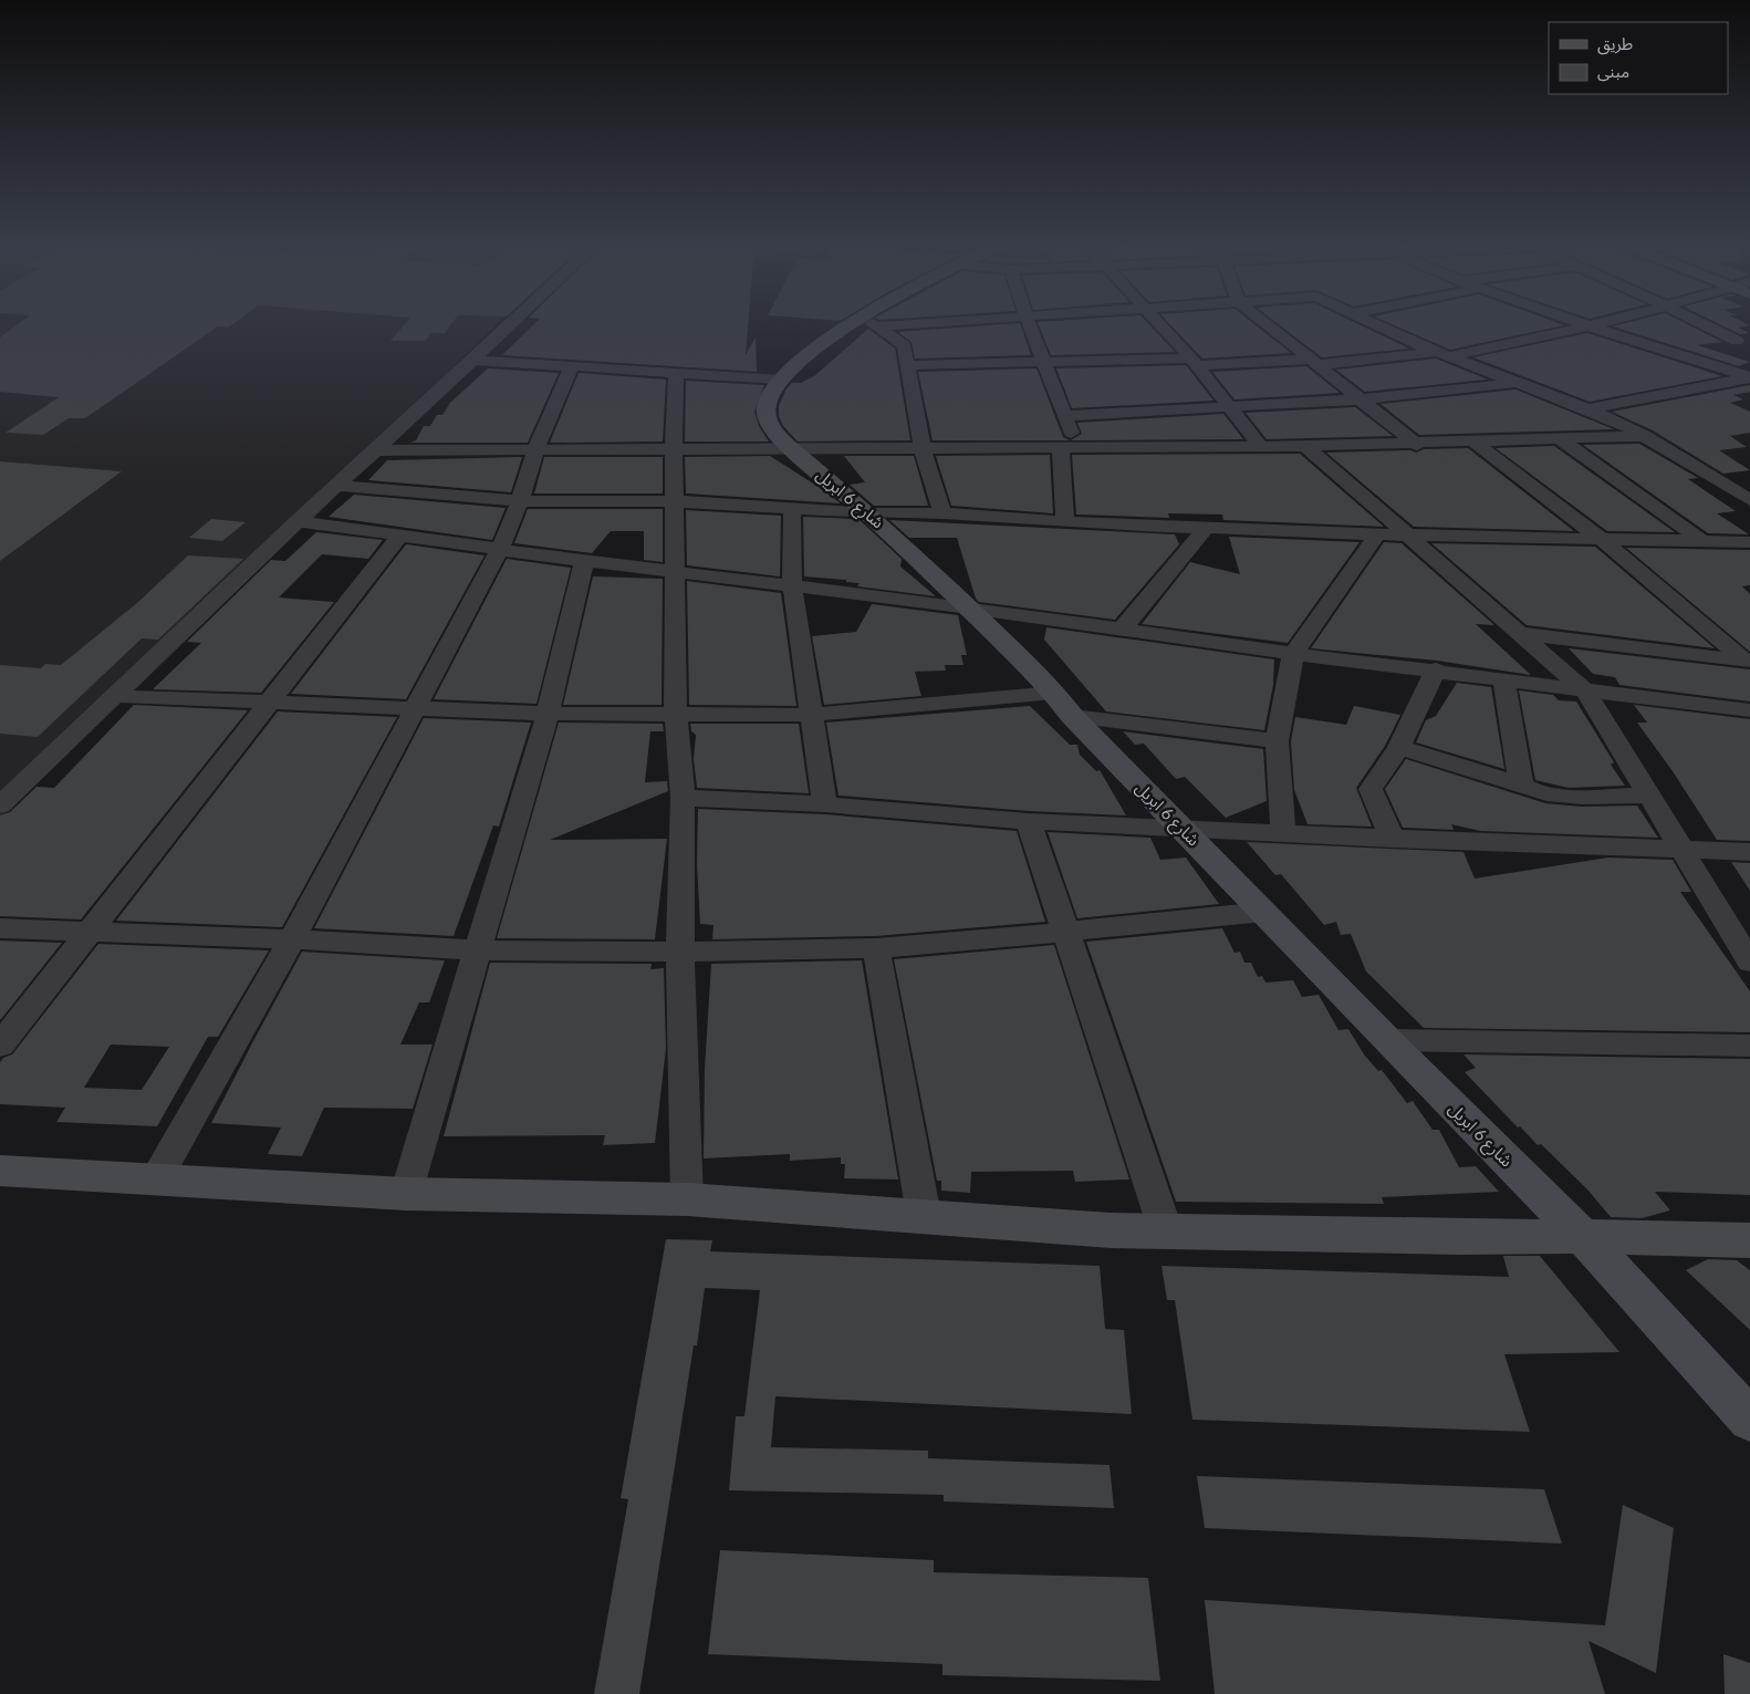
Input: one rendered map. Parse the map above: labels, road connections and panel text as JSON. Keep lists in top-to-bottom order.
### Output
{
  "streets": {
    "street": ["شارع 6 ابريل"]
  },
  "legend": ["طريق", "مبنى"]
}
